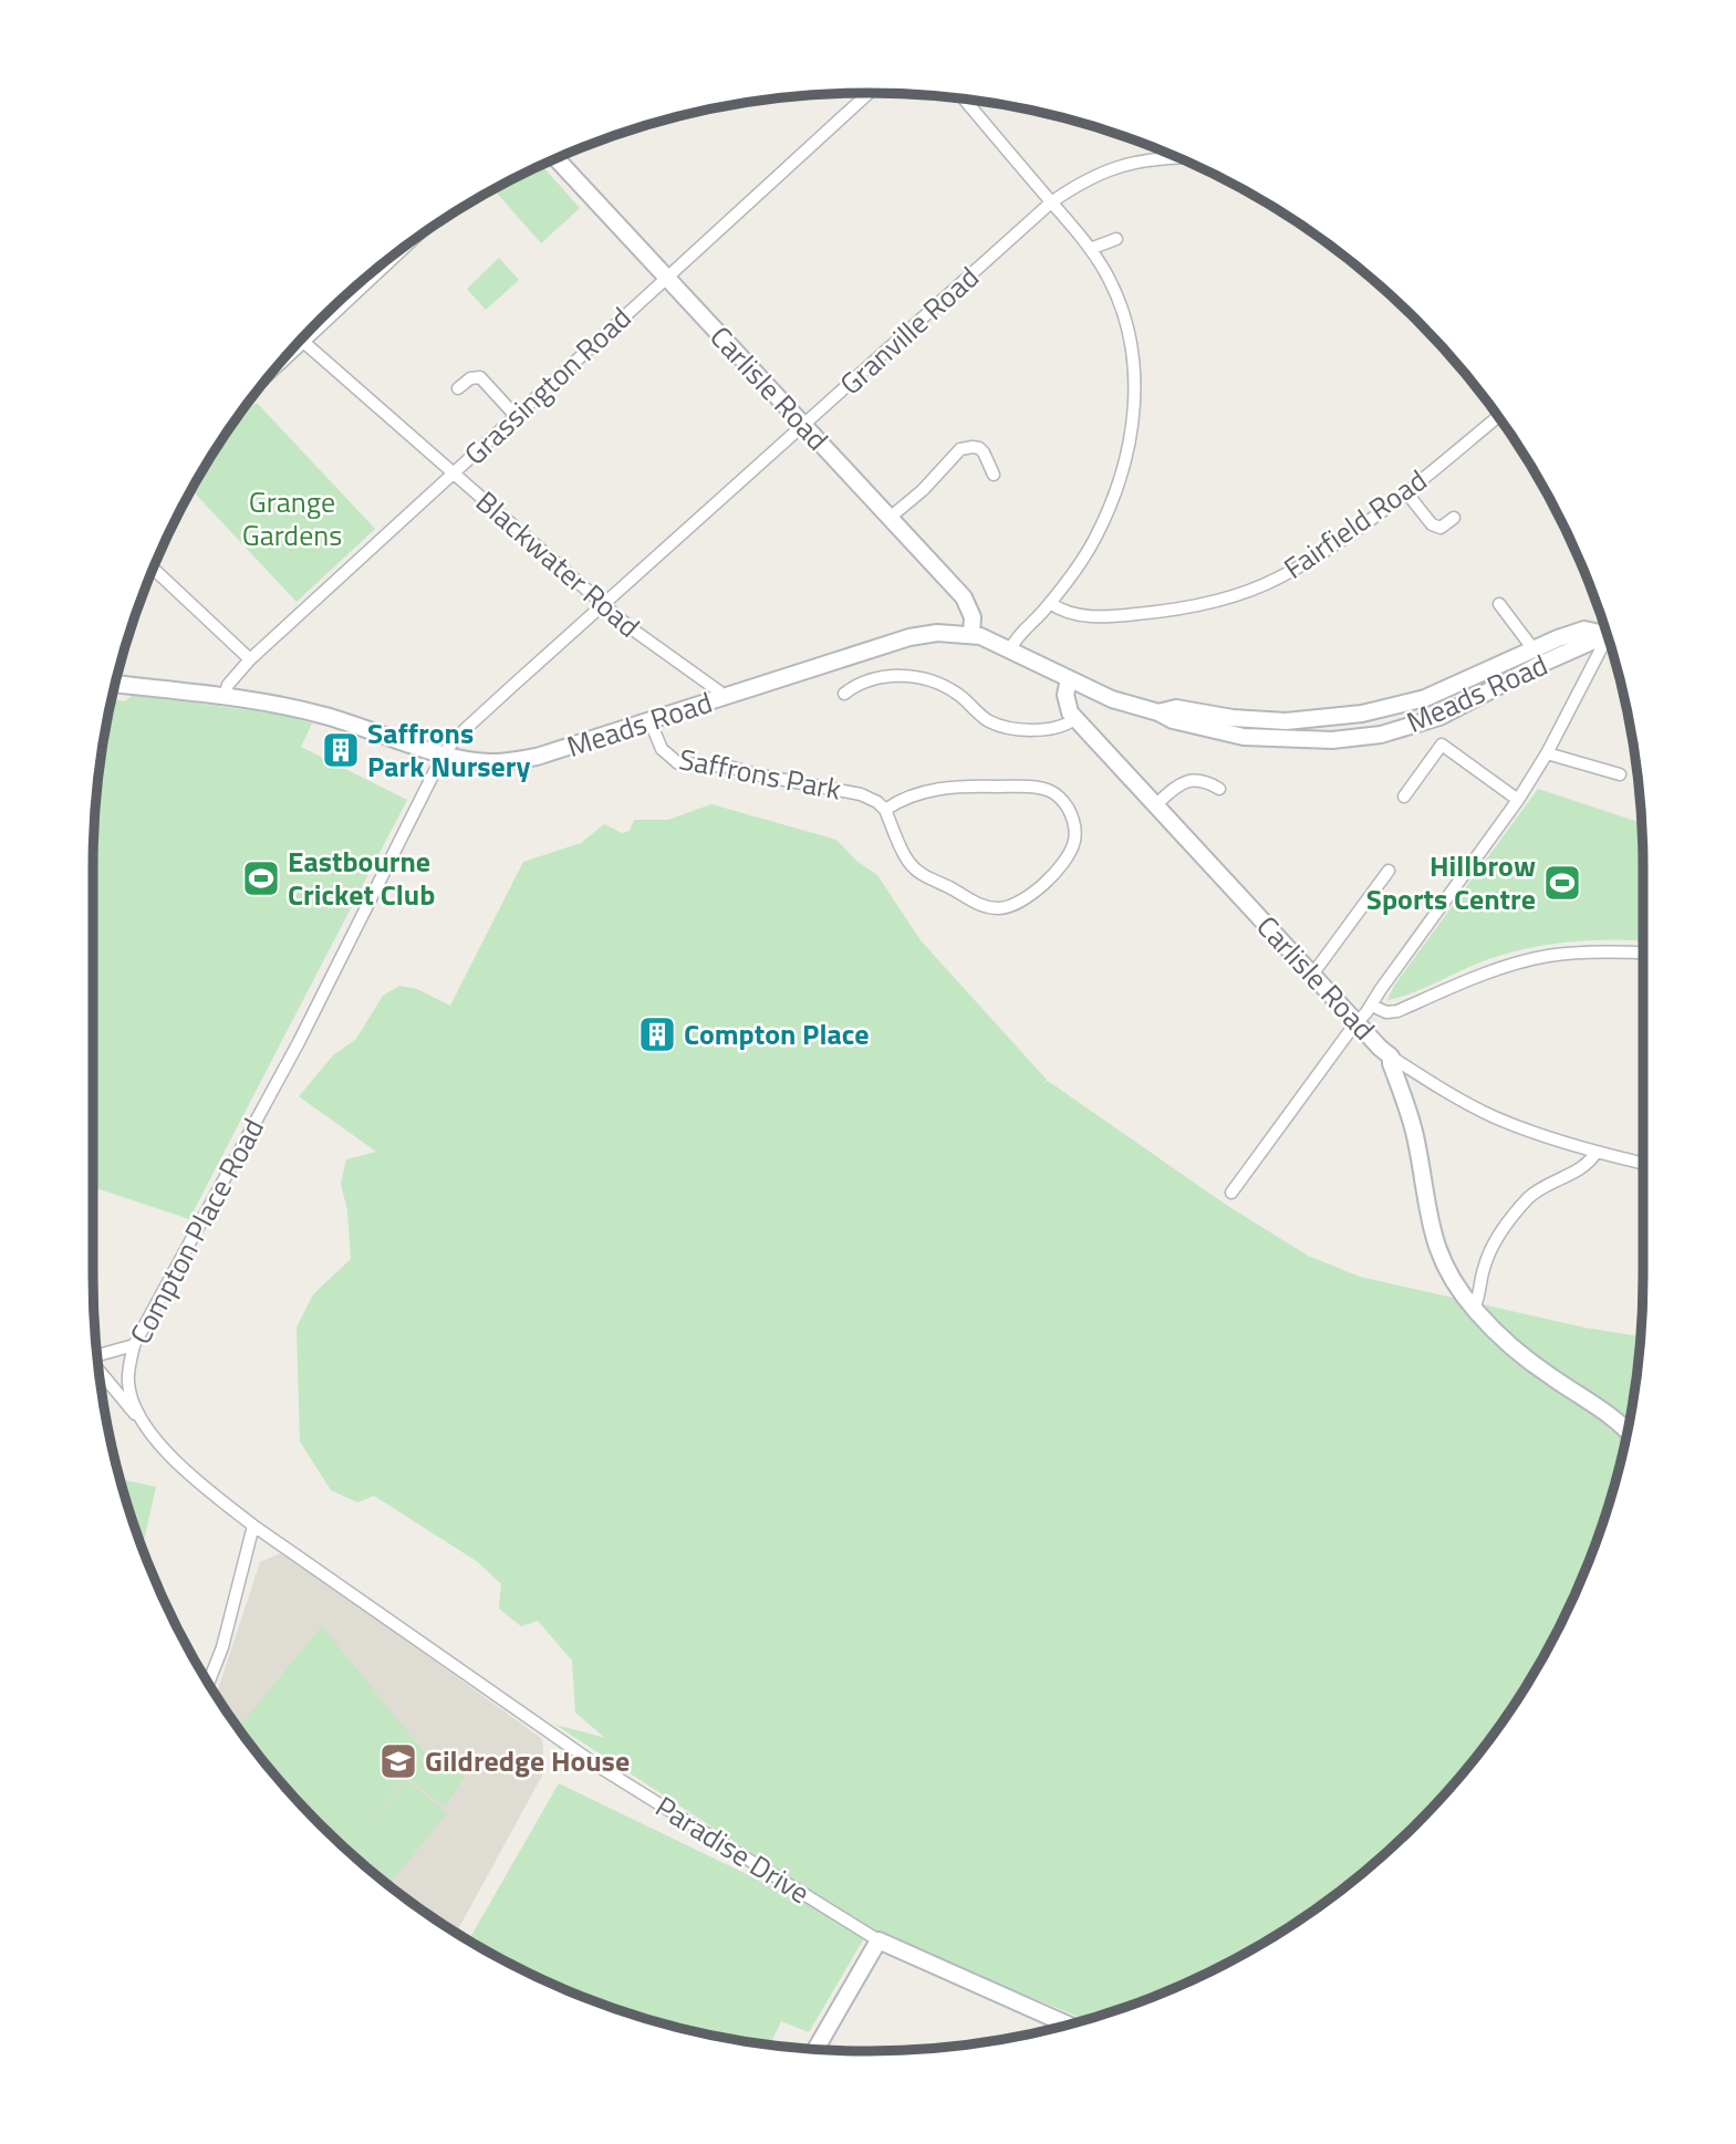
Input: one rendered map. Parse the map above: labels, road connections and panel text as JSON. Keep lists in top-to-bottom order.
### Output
{
  "streets": {
    "street": [
      "Granville Road",
      "Grassington Road",
      "Carlisle Road",
      "Fairfield Road",
      "Blackwater Road",
      "Meads Road",
      "Saffrons Park",
      "Compton Place Road",
      "Paradise Drive"
    ]
  },
  "crossings": [
    ["Granville Road", "Carlisle Road"],
    ["Granville Road", "Blackwater Road"],
    ["Granville Road", "Meads Road"],
    ["Granville Road", "Compton Place Road"],
    ["Grassington Road", "Carlisle Road"],
    ["Grassington Road", "Blackwater Road"],
    ["Grassington Road", "Meads Road"],
    ["Carlisle Road", "Meads Road"],
    ["Blackwater Road", "Meads Road"],
    ["Meads Road", "Saffrons Park"],
    ["Meads Road", "Compton Place Road"],
    ["Compton Place Road", "Paradise Drive"]
  ],
  "parks": ["Grange Gardens"],
  "places": {
    "building": ["Saffrons Park Nursery", "Compton Place"],
    "sports": ["Eastbourne Cricket Club", "Hillbrow Sports Centre"],
    "school or university": ["Gildredge House"]
  }
}
